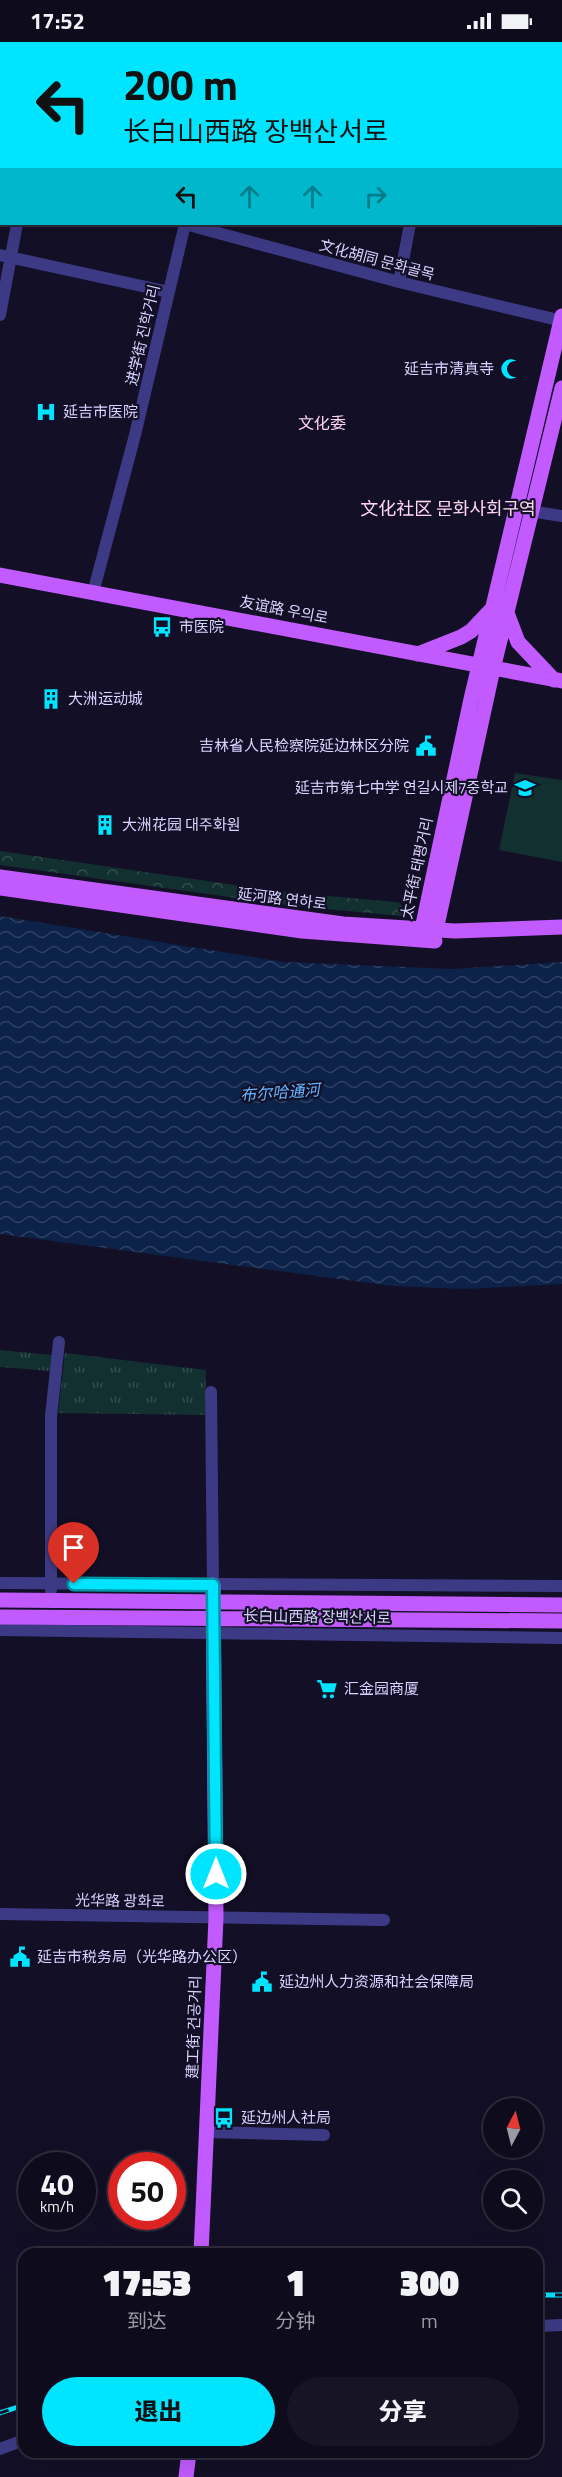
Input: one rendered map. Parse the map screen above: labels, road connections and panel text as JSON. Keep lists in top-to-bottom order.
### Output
{
  "streets": {
    "main road": [
      "友谊路 우의로",
      "太平街 태평거리",
      "延河路 연하로",
      "长白山西路 장백산서로",
      "建工街 건공거리"
    ],
    "street": ["文化胡同 문화골목", "进学街 진학거리", "光华路 광화로"]
  },
  "crossings": [
    ["文化胡同 문화골목", "太平街 태평거리"],
    ["进学街 진학거리", "友谊路 우의로"],
    ["友谊路 우의로", "太平街 태평거리"],
    ["太平街 태평거리", "延河路 연하로"],
    ["长白山西路 장백산서로", "建工街 건공거리"],
    ["光华路 광화로", "建工街 건공거리"]
  ],
  "districts": ["文化委", "文化社区 문화사회구역"],
  "water": ["布尔哈通河"],
  "places": {
    "mosque": ["延吉市清真寺"],
    "hospital": ["延吉市医院"],
    "bus stop": ["市医院", "延边州人社局"],
    "building": ["大洲运动城", "大洲花园 대주화원"],
    "public building": ["吉林省人民检察院延边林区分院", "延吉市税务局（光华路办公区）", "延边州人力资源和社会保障局"],
    "school or university": ["延吉市第七中学 연길시제7중학교"],
    "supermarket": ["汇金园商厦"]
  },
  "north": "top",
  "page": {
    "status": "17:52",
    "turn": ["200 m", "长白山西路 장백산서로"],
    "speed": "40 km/h",
    "limit": "50",
    "eta": [
      "17:53",
      "到达",
      "1",
      "分钟",
      "300",
      "m"
    ],
    "buttons": ["退出", "分享"]
  }
}
